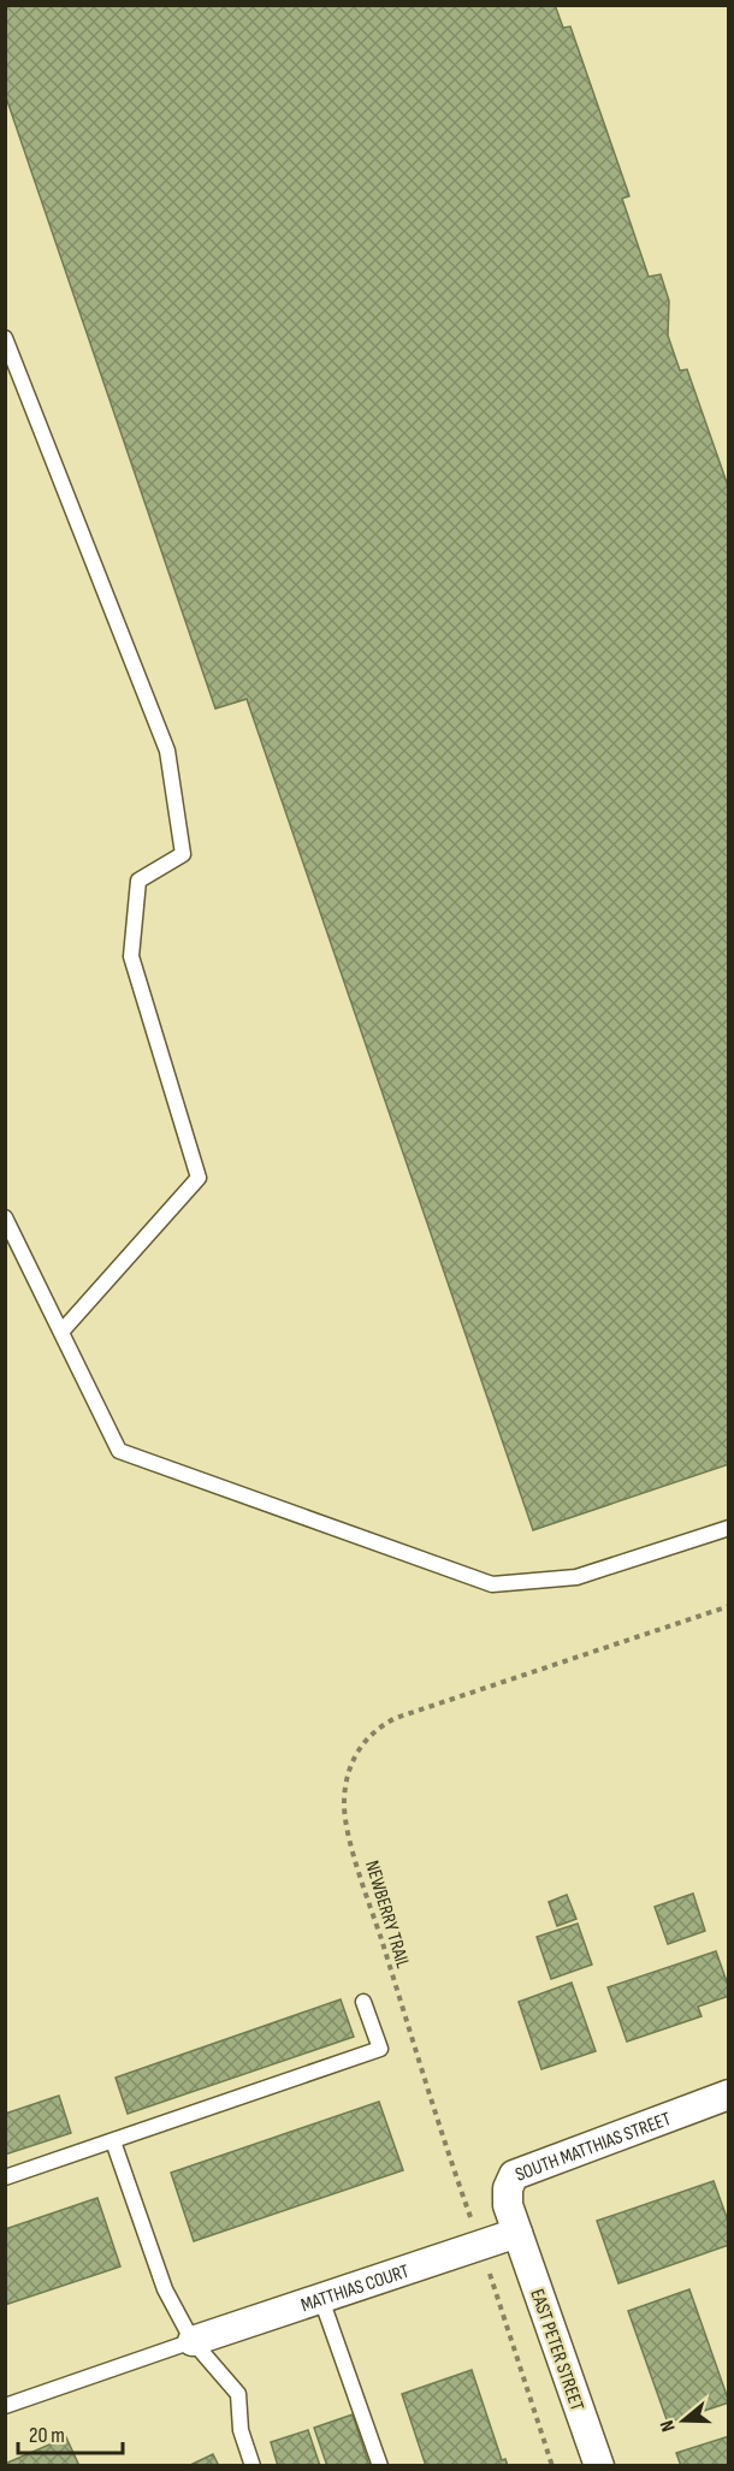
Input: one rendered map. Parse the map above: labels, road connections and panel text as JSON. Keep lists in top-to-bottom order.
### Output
{
  "streets": {
    "street": ["SOUTH MATTHIAS STREET", "MATTHIAS COURT", "EAST PETER STREET"],
    "path": ["NEWBERRY TRAIL"]
  },
  "crossings": [
    ["NEWBERRY TRAIL", "MATTHIAS COURT"],
    ["SOUTH MATTHIAS STREET", "MATTHIAS COURT"],
    ["SOUTH MATTHIAS STREET", "EAST PETER STREET"],
    ["MATTHIAS COURT", "EAST PETER STREET"]
  ],
  "scale_bar": "20 m",
  "north": "left"
}
